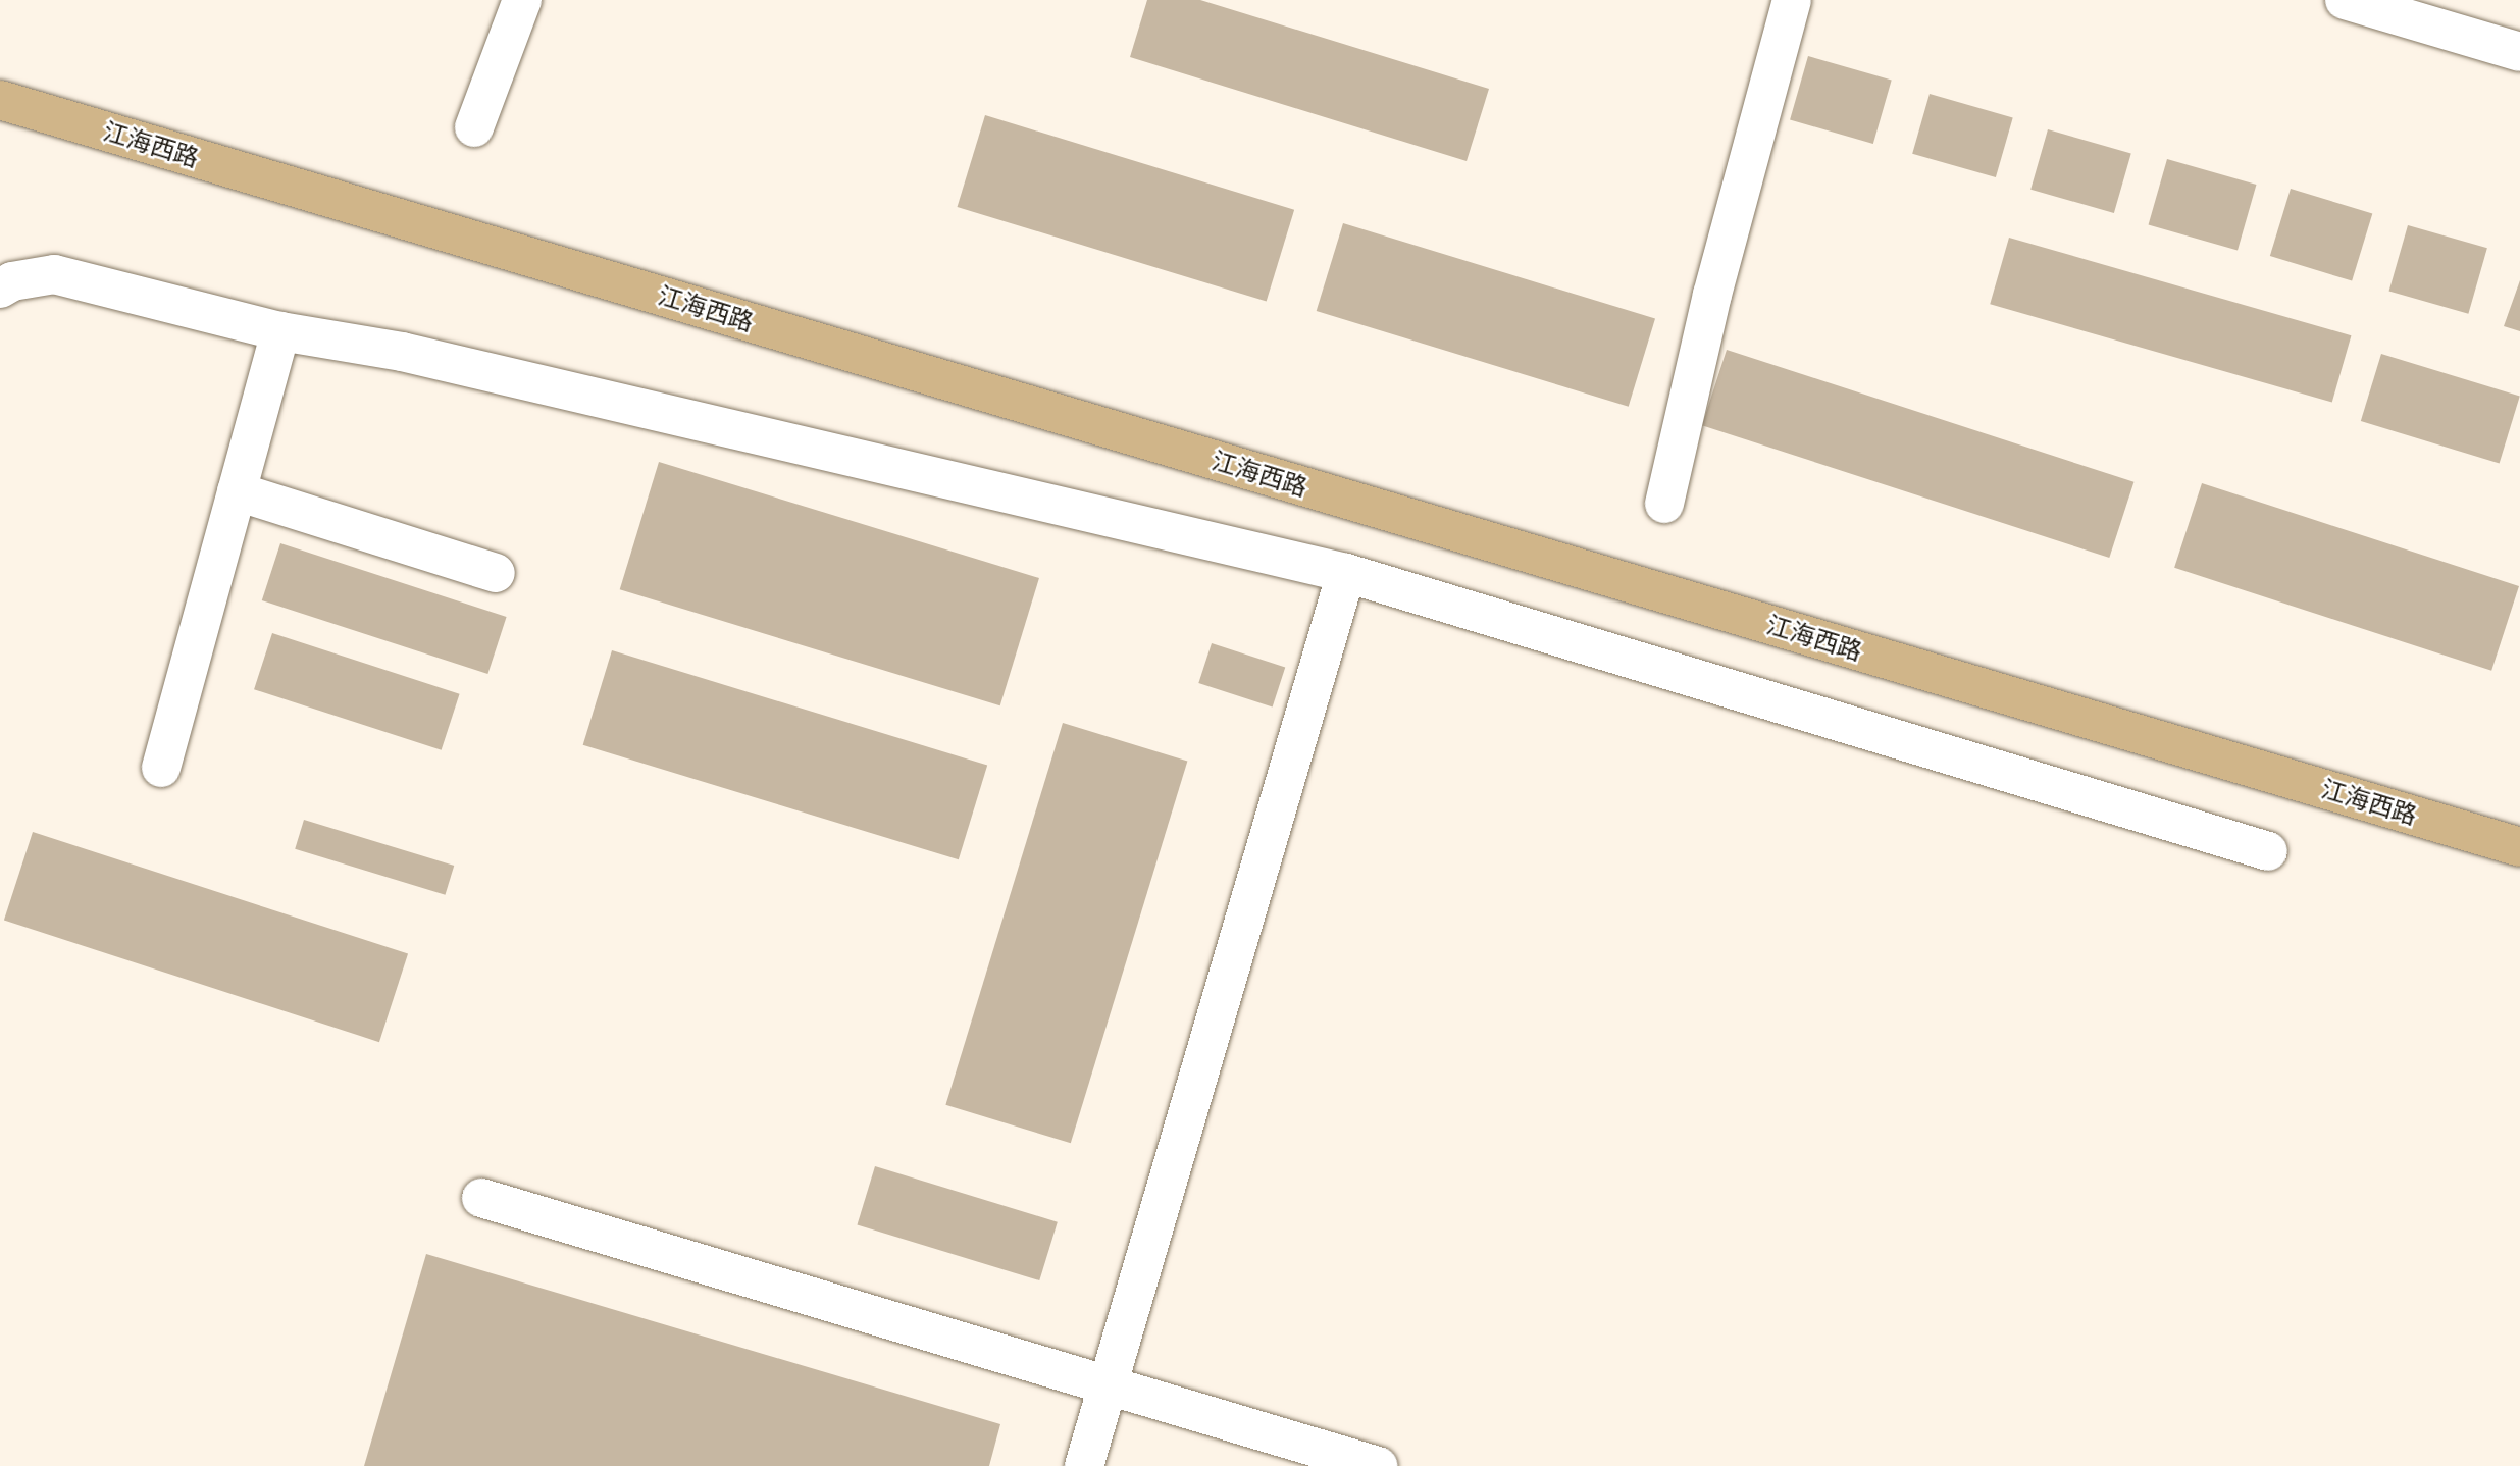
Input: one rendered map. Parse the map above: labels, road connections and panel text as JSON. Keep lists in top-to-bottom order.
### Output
{
  "streets": {
    "main road": ["江海西路"]
  }
}
